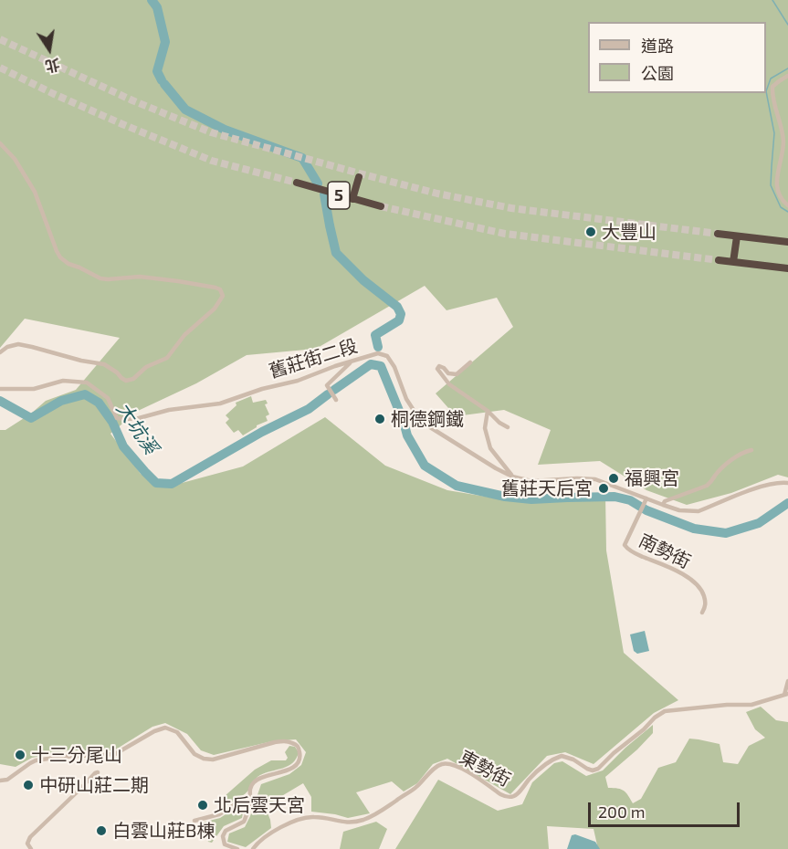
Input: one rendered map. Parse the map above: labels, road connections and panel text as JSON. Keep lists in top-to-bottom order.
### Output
{
  "streets": {
    "highway": ["5"],
    "street": ["舊莊街二段", "南勢街", "東勢街"]
  },
  "crossings": [
    ["舊莊街二段", "南勢街"]
  ],
  "water": ["大坑溪"],
  "places": [
    "大豐山",
    "桐德鋼鐵",
    "福興宮",
    "舊莊天后宮",
    "十三分尾山",
    "中研山莊二期",
    "北后雲天宮",
    "白雲山莊B棟"
  ],
  "legend": ["道路", "公園"],
  "scale_bar": "200 m",
  "north": "bottom"
}
